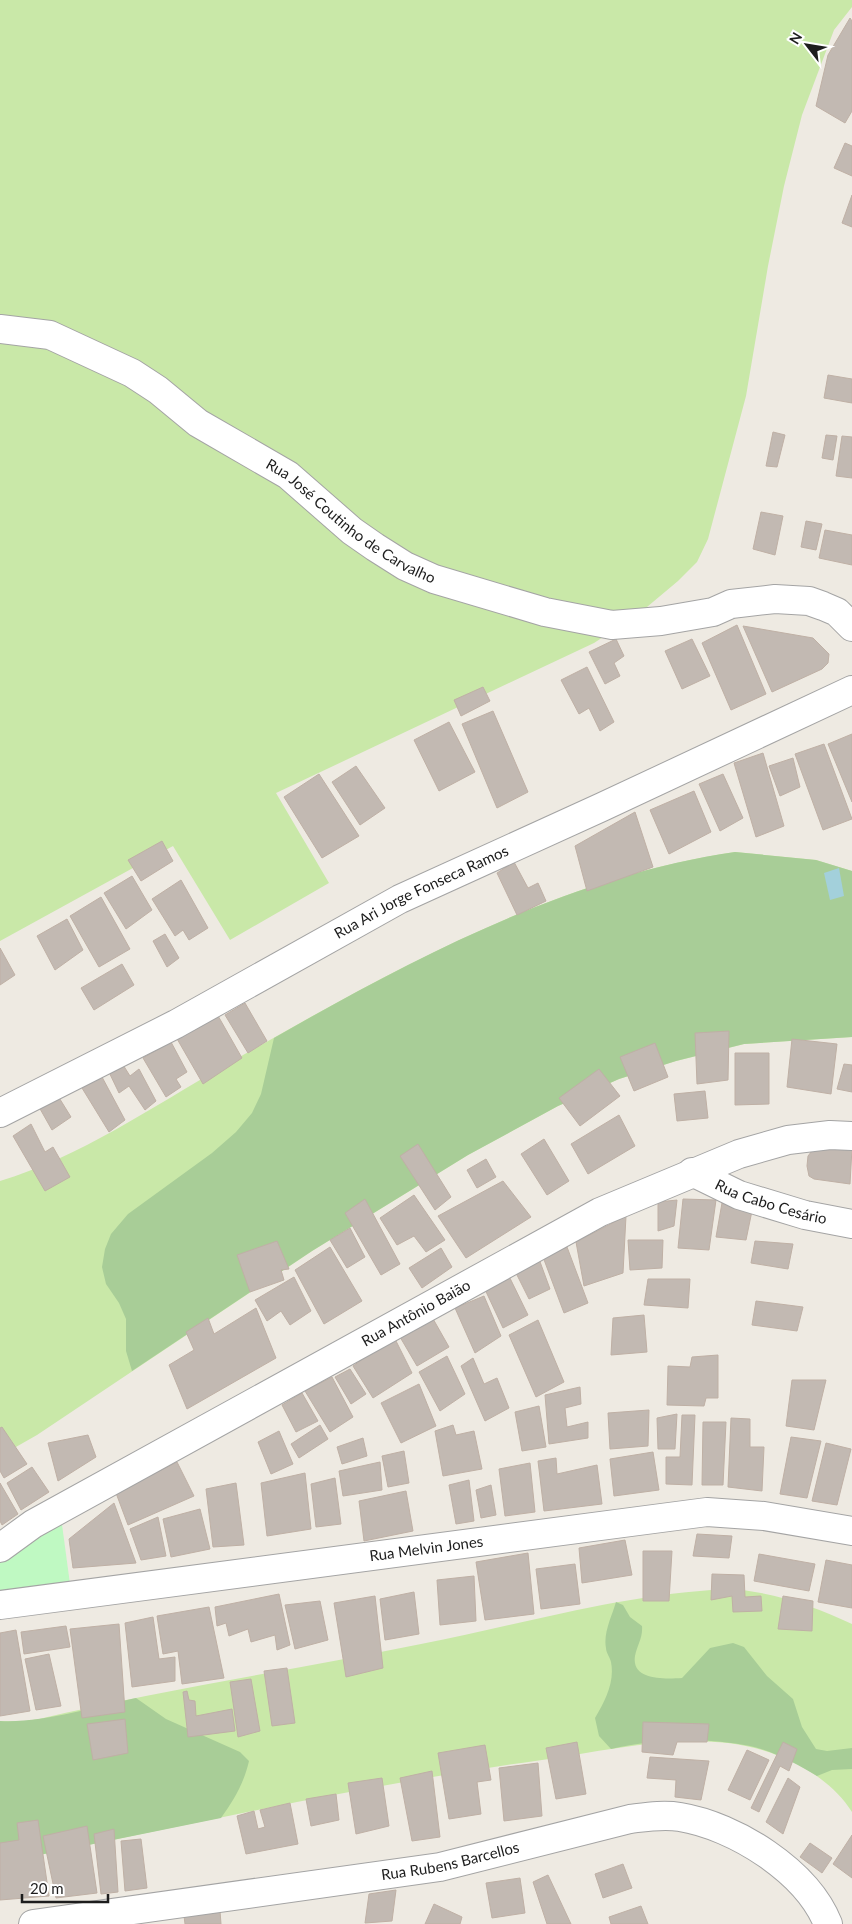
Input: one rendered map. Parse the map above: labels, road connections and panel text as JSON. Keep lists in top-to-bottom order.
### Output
{
  "streets": {
    "street": [
      "Rua José Coutinho de Carvalho",
      "Rua Ari Jorge Fonseca Ramos",
      "Rua Cabo Cesário",
      "Rua Antônio Baião",
      "Rua Melvin Jones",
      "Rua Rubens Barcellos"
    ]
  },
  "crossings": [
    ["Rua Cabo Cesário", "Rua Antônio Baião"]
  ],
  "scale_bar": "20 m",
  "north": "top left"
}
